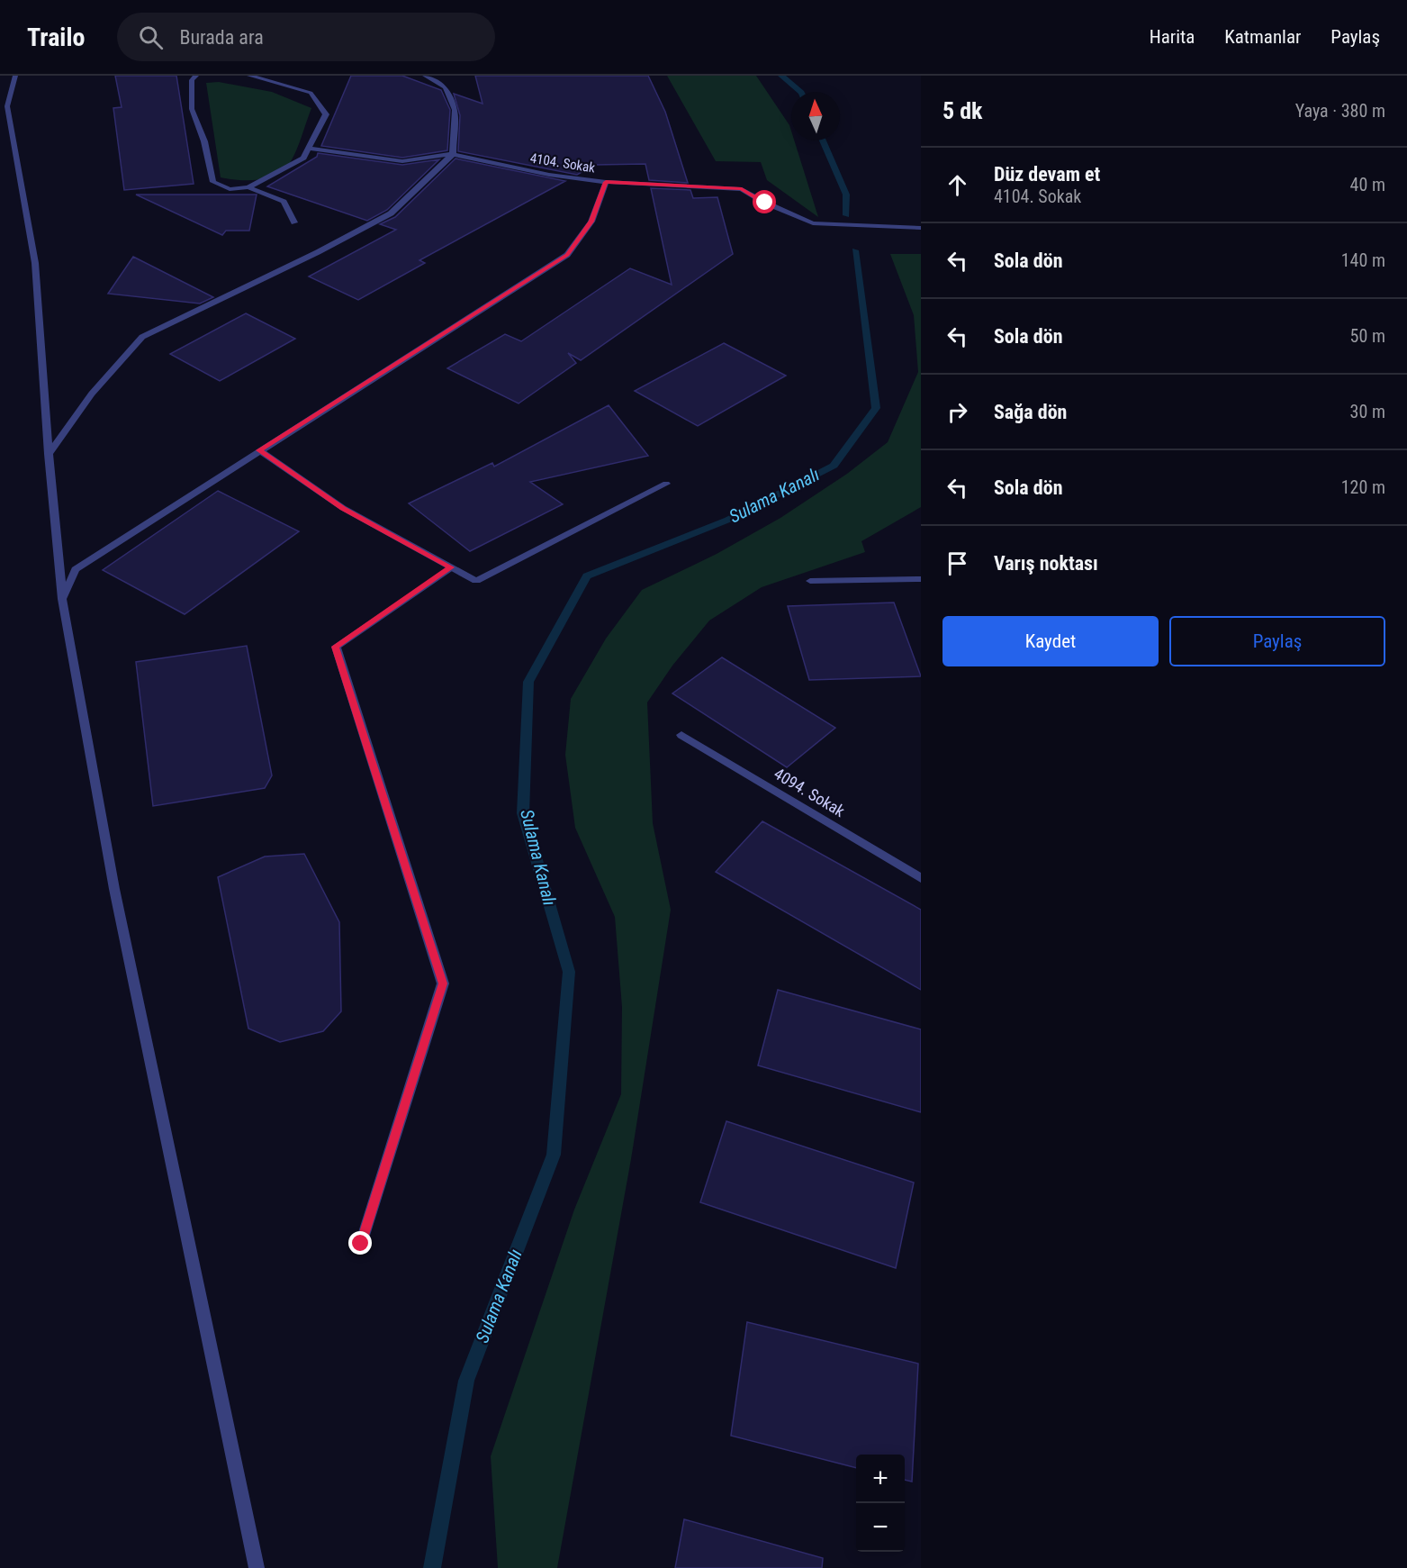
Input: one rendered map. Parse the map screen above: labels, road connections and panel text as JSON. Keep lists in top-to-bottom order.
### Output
{
  "streets": {
    "street": ["4104. Sokak", "4094. Sokak"]
  },
  "water": ["Sulama Kanalı"],
  "north": "top",
  "page": {
    "header": "Trailo",
    "search": "Burada ara",
    "nav": ["Harita", "Katmanlar", "Paylaş"],
    "heading": ["5 dk", "Yaya · 380 m"],
    "list": [
      ["Düz devam et", "4104. Sokak", "40 m"],
      ["Sola dön", "140 m"],
      ["Sola dön", "50 m"],
      ["Sağa dön", "30 m"],
      ["Sola dön", "120 m"],
      "Varış noktası"
    ],
    "buttons": ["Kaydet", "Paylaş"],
    "map_buttons": ["+", "−"]
  }
}
